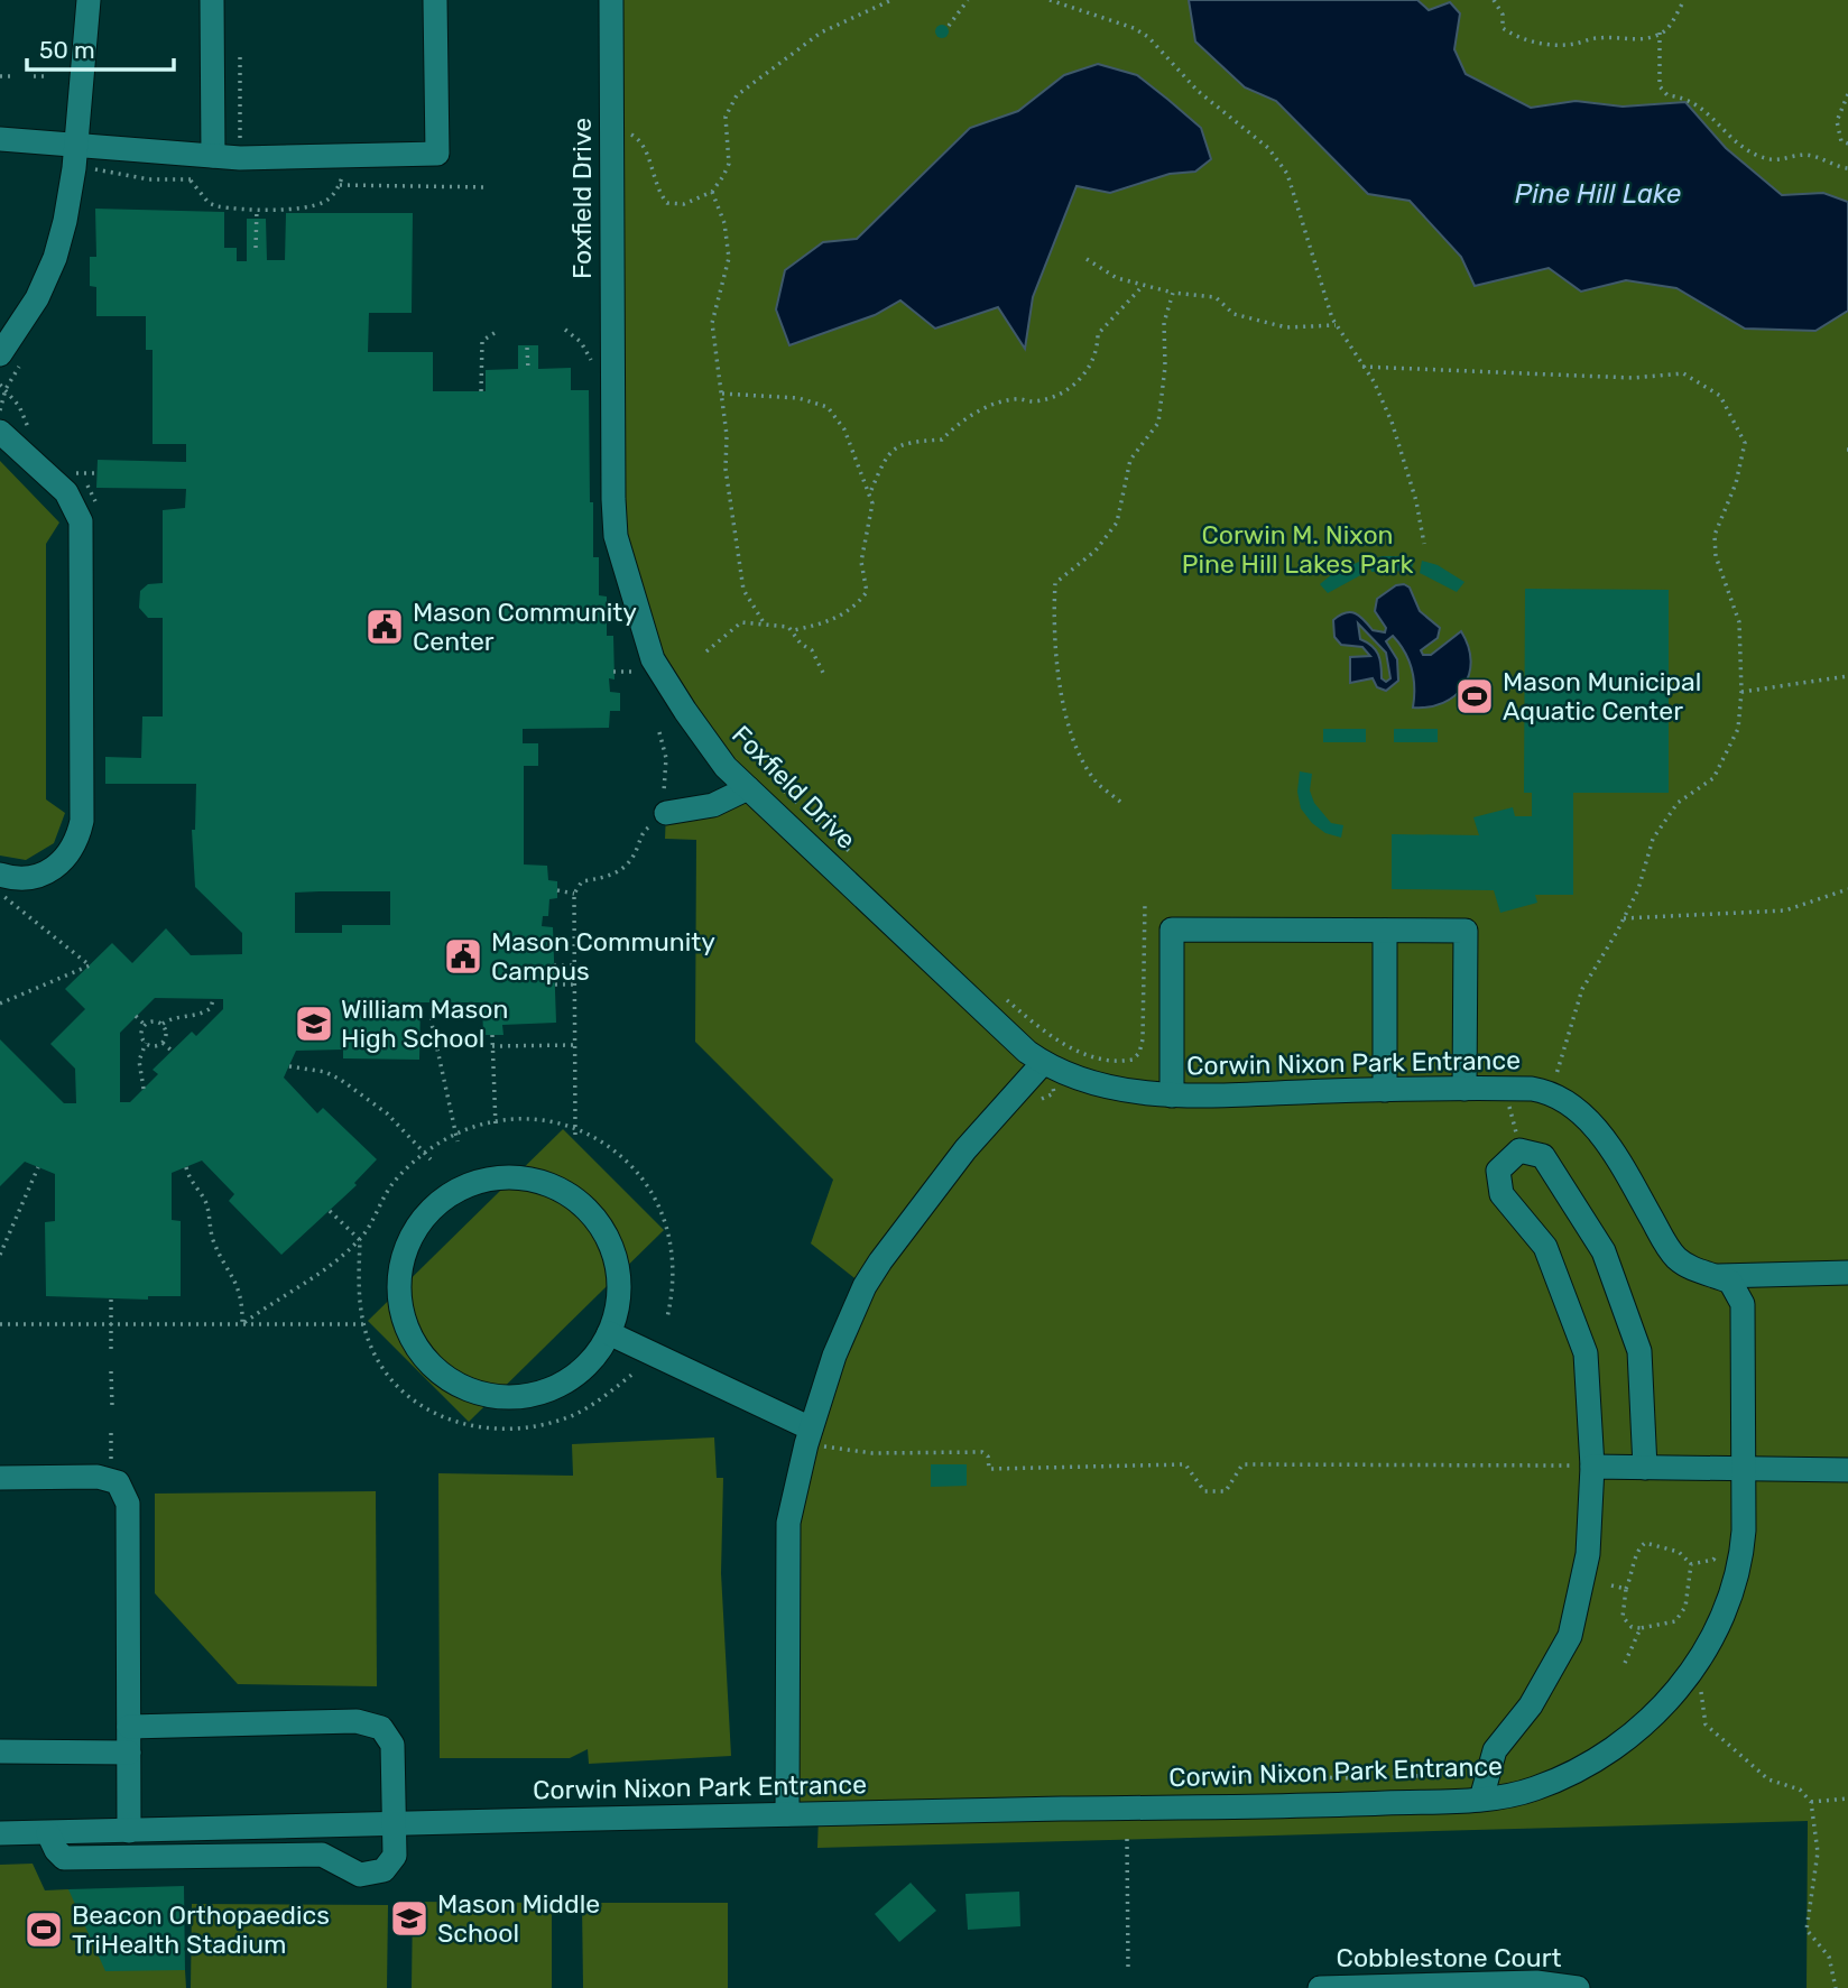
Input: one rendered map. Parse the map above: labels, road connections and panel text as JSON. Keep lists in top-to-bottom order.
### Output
{
  "streets": {
    "street": ["Foxfield Drive", "Corwin Nixon Park Entrance", "Cobblestone Court"]
  },
  "crossings": [
    ["Foxfield Drive", "Corwin Nixon Park Entrance"]
  ],
  "water": ["Pine Hill Lake"],
  "parks": ["Corwin M. Nixon Pine Hill Lakes Park"],
  "places": {
    "public building": ["Mason Community Center", "Mason Community Campus"],
    "sports": ["Mason Municipal Aquatic Center", "Beacon Orthopaedics TriHealth Stadium"],
    "school or university": ["William Mason High School", "Mason Middle School"]
  },
  "scale_bar": "50 m"
}
